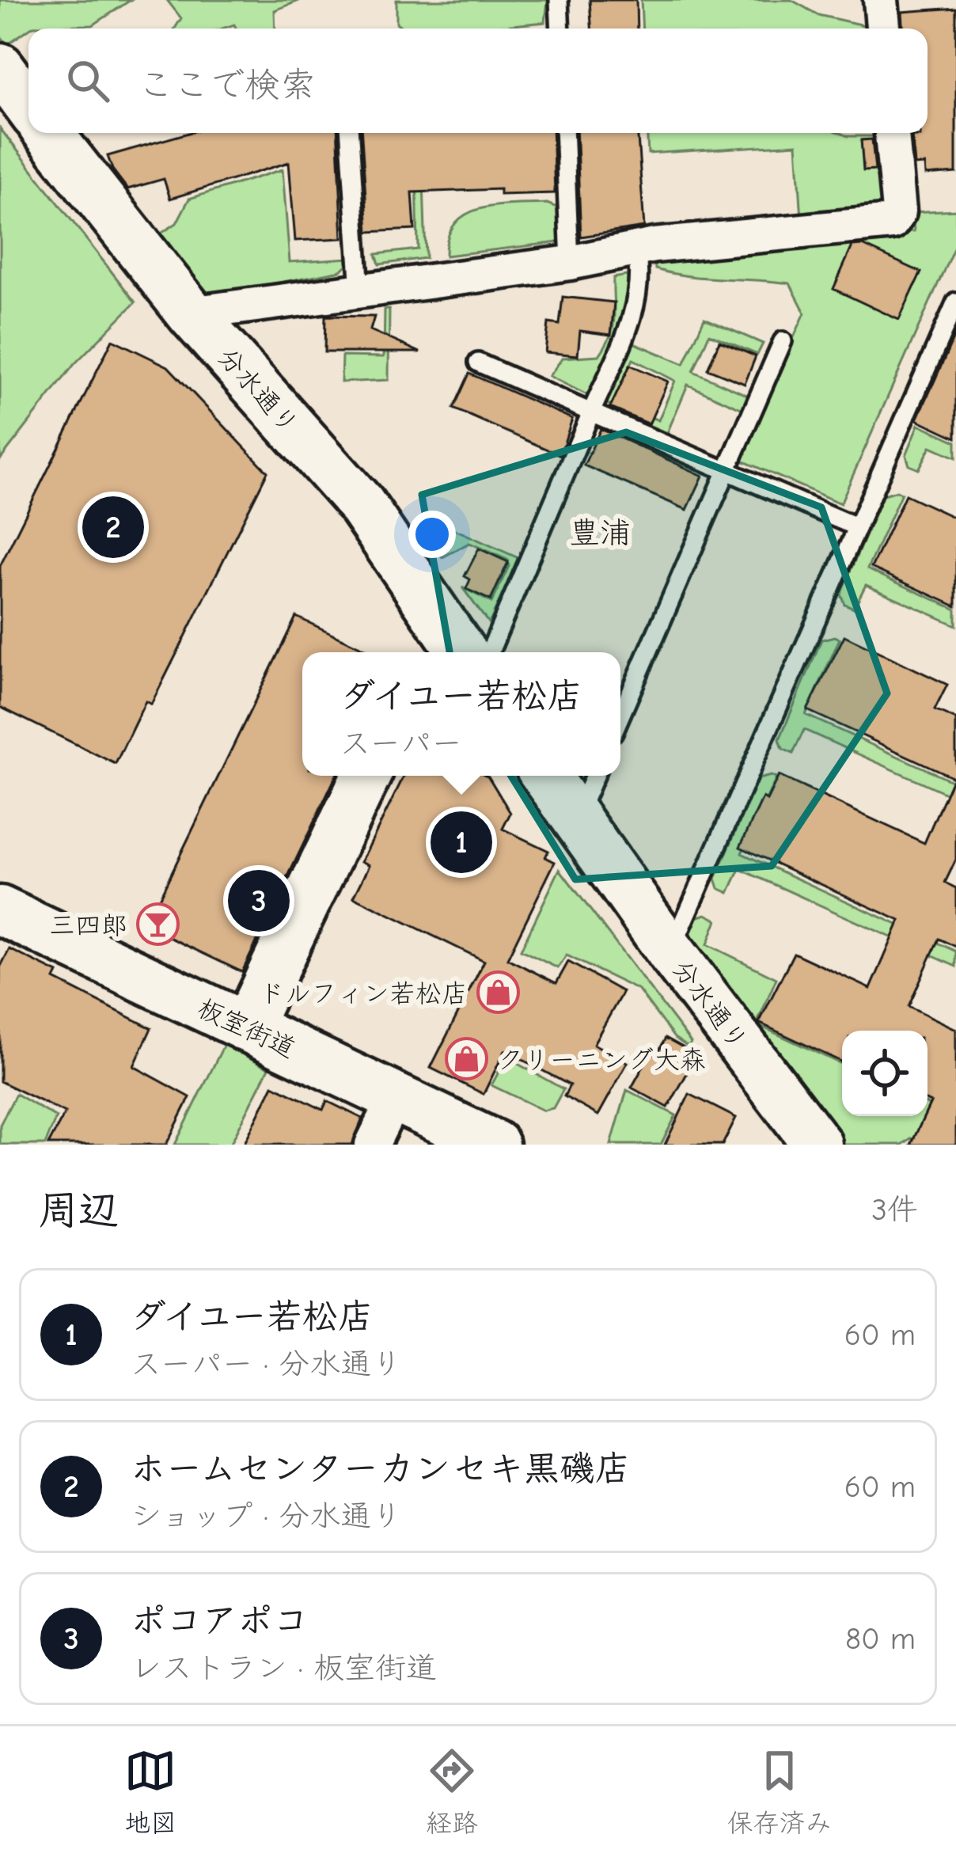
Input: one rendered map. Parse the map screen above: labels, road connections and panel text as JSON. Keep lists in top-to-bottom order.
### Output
{
  "streets": {
    "street": ["分水通り", "板室街道"]
  },
  "districts": ["豊浦"],
  "places": {
    "bar": ["三四郎"],
    "shop": ["ドルフィン若松店", "クリーニング大森"]
  },
  "page": {
    "search": "ここで検索",
    "pins": ["2", "1", "3"],
    "popup": ["ダイユー若松店", "スーパー"],
    "heading": ["周辺", "3件"],
    "list": [
      {
        "mark": "1",
        "name": "ダイユー若松店",
        "note": "スーパー · 分水通り",
        "value": "60 m"
      },
      {
        "mark": "2",
        "name": "ホームセンターカンセキ黒磯店",
        "note": "ショップ · 分水通り",
        "value": "60 m"
      },
      {
        "mark": "3",
        "name": "ポコアポコ",
        "note": "レストラン · 板室街道",
        "value": "80 m"
      }
    ],
    "nav": ["地図", "経路", "保存済み"]
  }
}
